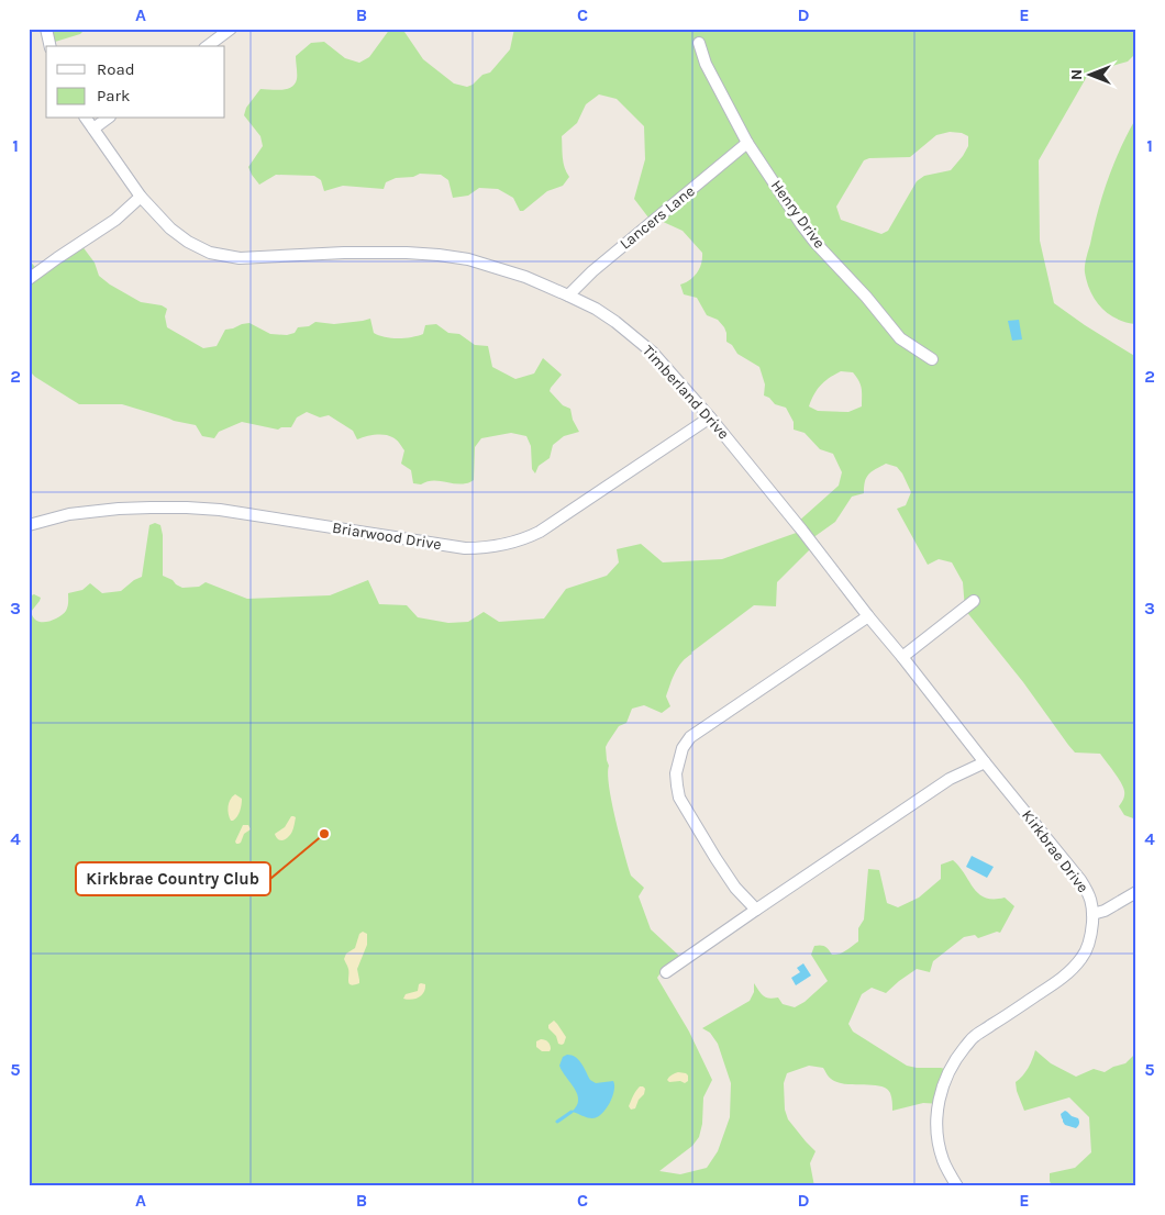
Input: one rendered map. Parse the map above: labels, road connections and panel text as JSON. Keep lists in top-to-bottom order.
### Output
{
  "streets": {
    "street": [
      "Henry Drive",
      "Lancers Lane",
      "Timberland Drive",
      "Briarwood Drive",
      "Kirkbrae Drive"
    ]
  },
  "crossings": [
    ["Henry Drive", "Lancers Lane"],
    ["Lancers Lane", "Timberland Drive"],
    ["Timberland Drive", "Briarwood Drive"],
    ["Timberland Drive", "Kirkbrae Drive"]
  ],
  "places": ["Kirkbrae Country Club"],
  "legend": ["Road", "Park"],
  "north": "left",
  "grid": {
    "columns": [
      "A",
      "B",
      "C",
      "D",
      "E"
    ],
    "rows": [
      "1",
      "2",
      "3",
      "4",
      "5"
    ]
  }
}
